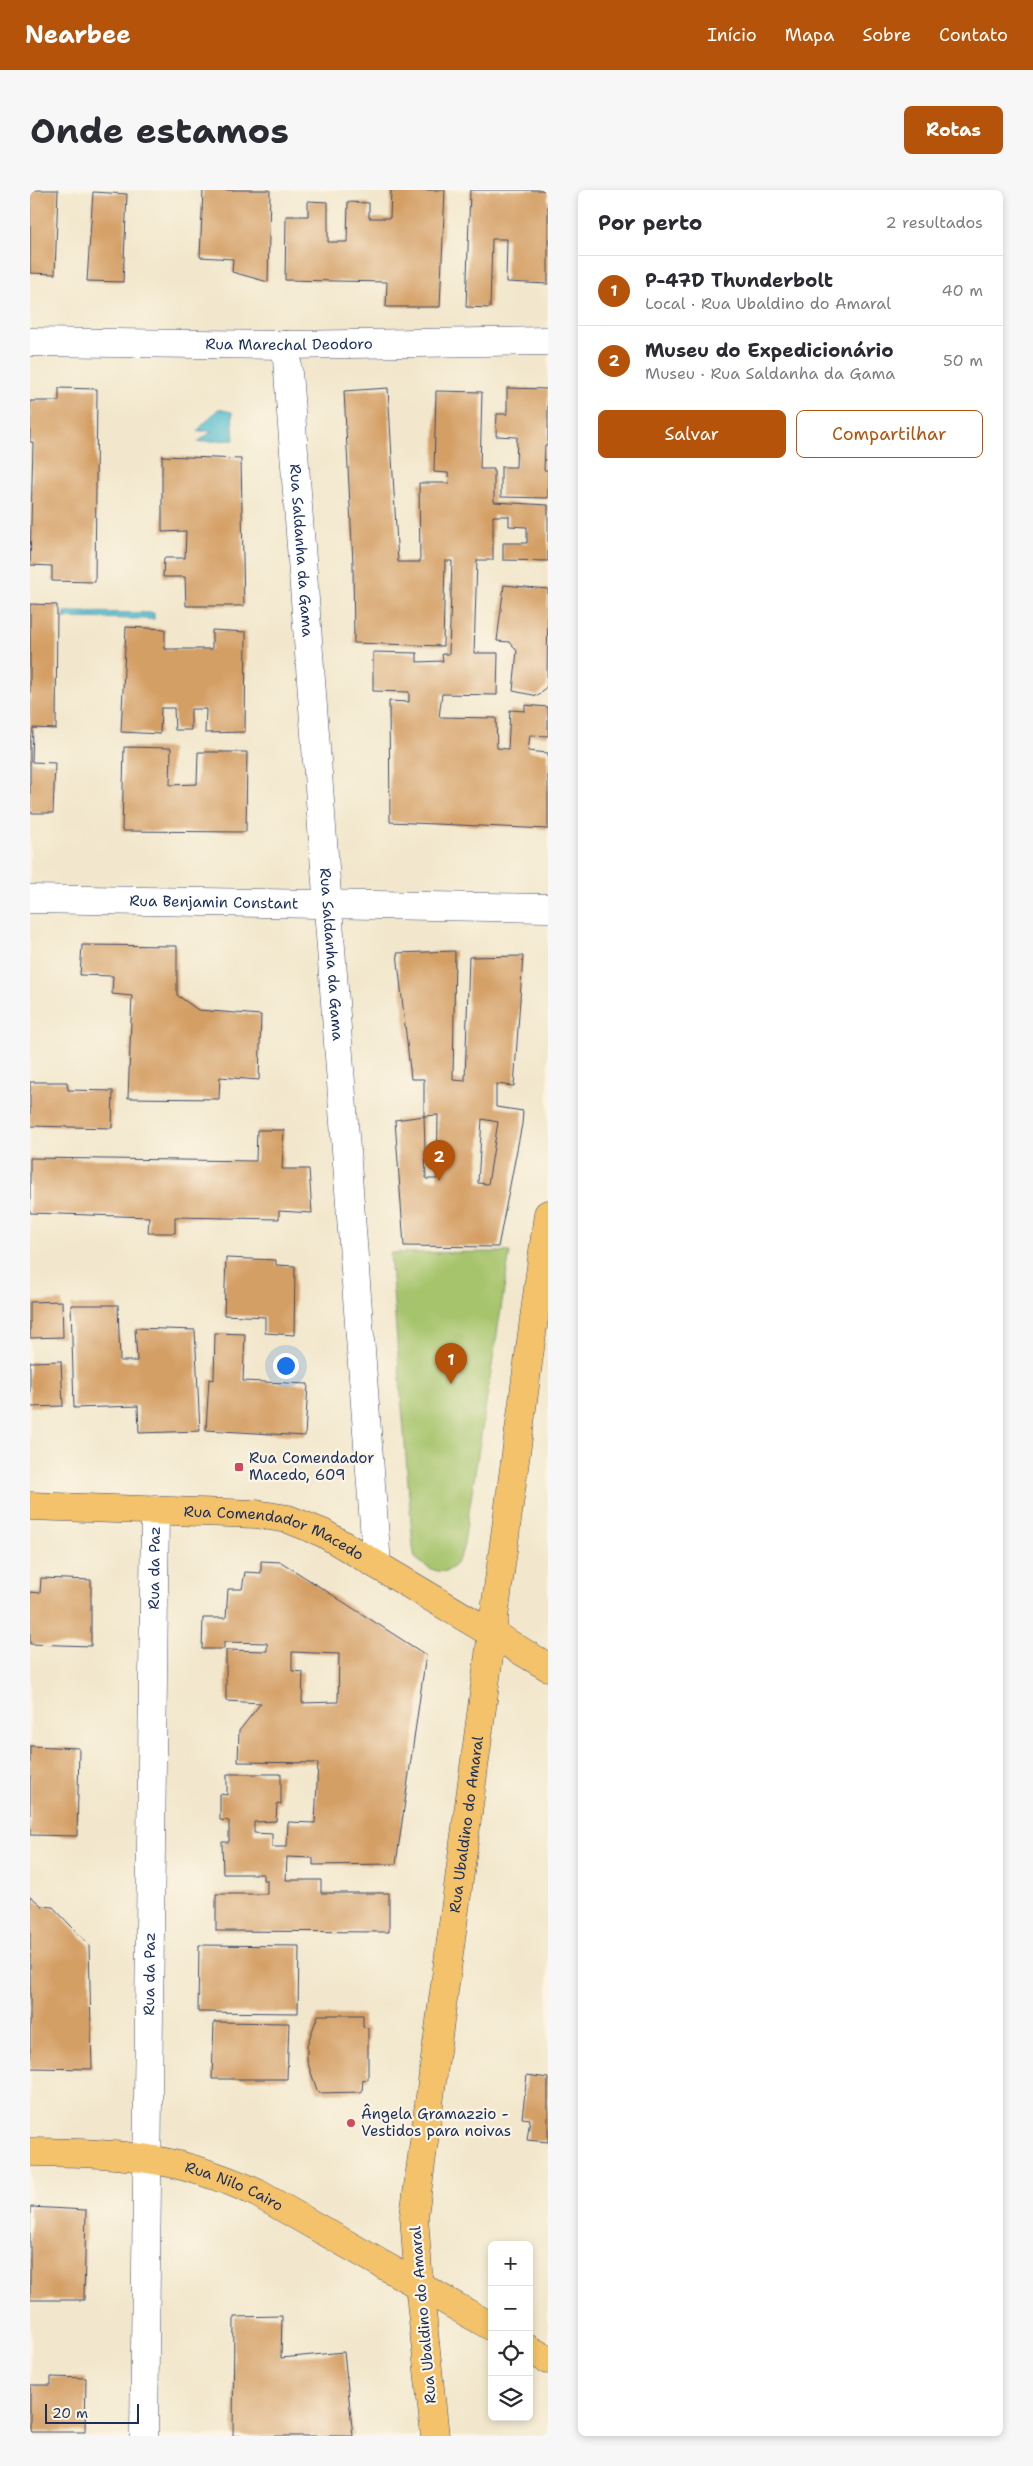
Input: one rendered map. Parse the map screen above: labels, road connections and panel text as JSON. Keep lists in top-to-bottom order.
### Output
{
  "streets": {
    "main road": ["Rua Comendador Macedo", "Rua Ubaldino do Amaral", "Rua Nilo Cairo"],
    "street": [
      "Rua Marechal Deodoro",
      "Rua Saldanha da Gama",
      "Rua Benjamin Constant",
      "Rua da Paz"
    ]
  },
  "crossings": [
    ["Rua Marechal Deodoro", "Rua Saldanha da Gama"],
    ["Rua Saldanha da Gama", "Rua Benjamin Constant"],
    ["Rua Saldanha da Gama", "Rua Comendador Macedo"],
    ["Rua Comendador Macedo", "Rua da Paz"],
    ["Rua Comendador Macedo", "Rua Ubaldino do Amaral"],
    ["Rua da Paz", "Rua Nilo Cairo"],
    ["Rua Ubaldino do Amaral", "Rua Nilo Cairo"]
  ],
  "places": {
    "transit": ["Rua Comendador Macedo, 609"],
    "other": ["Ângela Gramazzio - Vestidos para noivas"]
  },
  "scale_bar": "20 m",
  "page": {
    "header": "Nearbee",
    "nav": [
      "Início",
      "Mapa",
      "Sobre",
      "Contato"
    ],
    "buttons": [
      "Rotas",
      ["Salvar", "Compartilhar"]
    ],
    "title": "Onde estamos",
    "heading": ["Por perto", "2 resultados"],
    "list": [
      {
        "mark": "1",
        "name": "P-47D Thunderbolt",
        "note": "Local · Rua Ubaldino do Amaral",
        "value": "40 m"
      },
      {
        "mark": "2",
        "name": "Museu do Expedicionário",
        "note": "Museu · Rua Saldanha da Gama",
        "value": "50 m"
      }
    ],
    "pins": ["2", "1"],
    "map_buttons": ["+", "−"],
    "scale": "20 m"
  }
}
